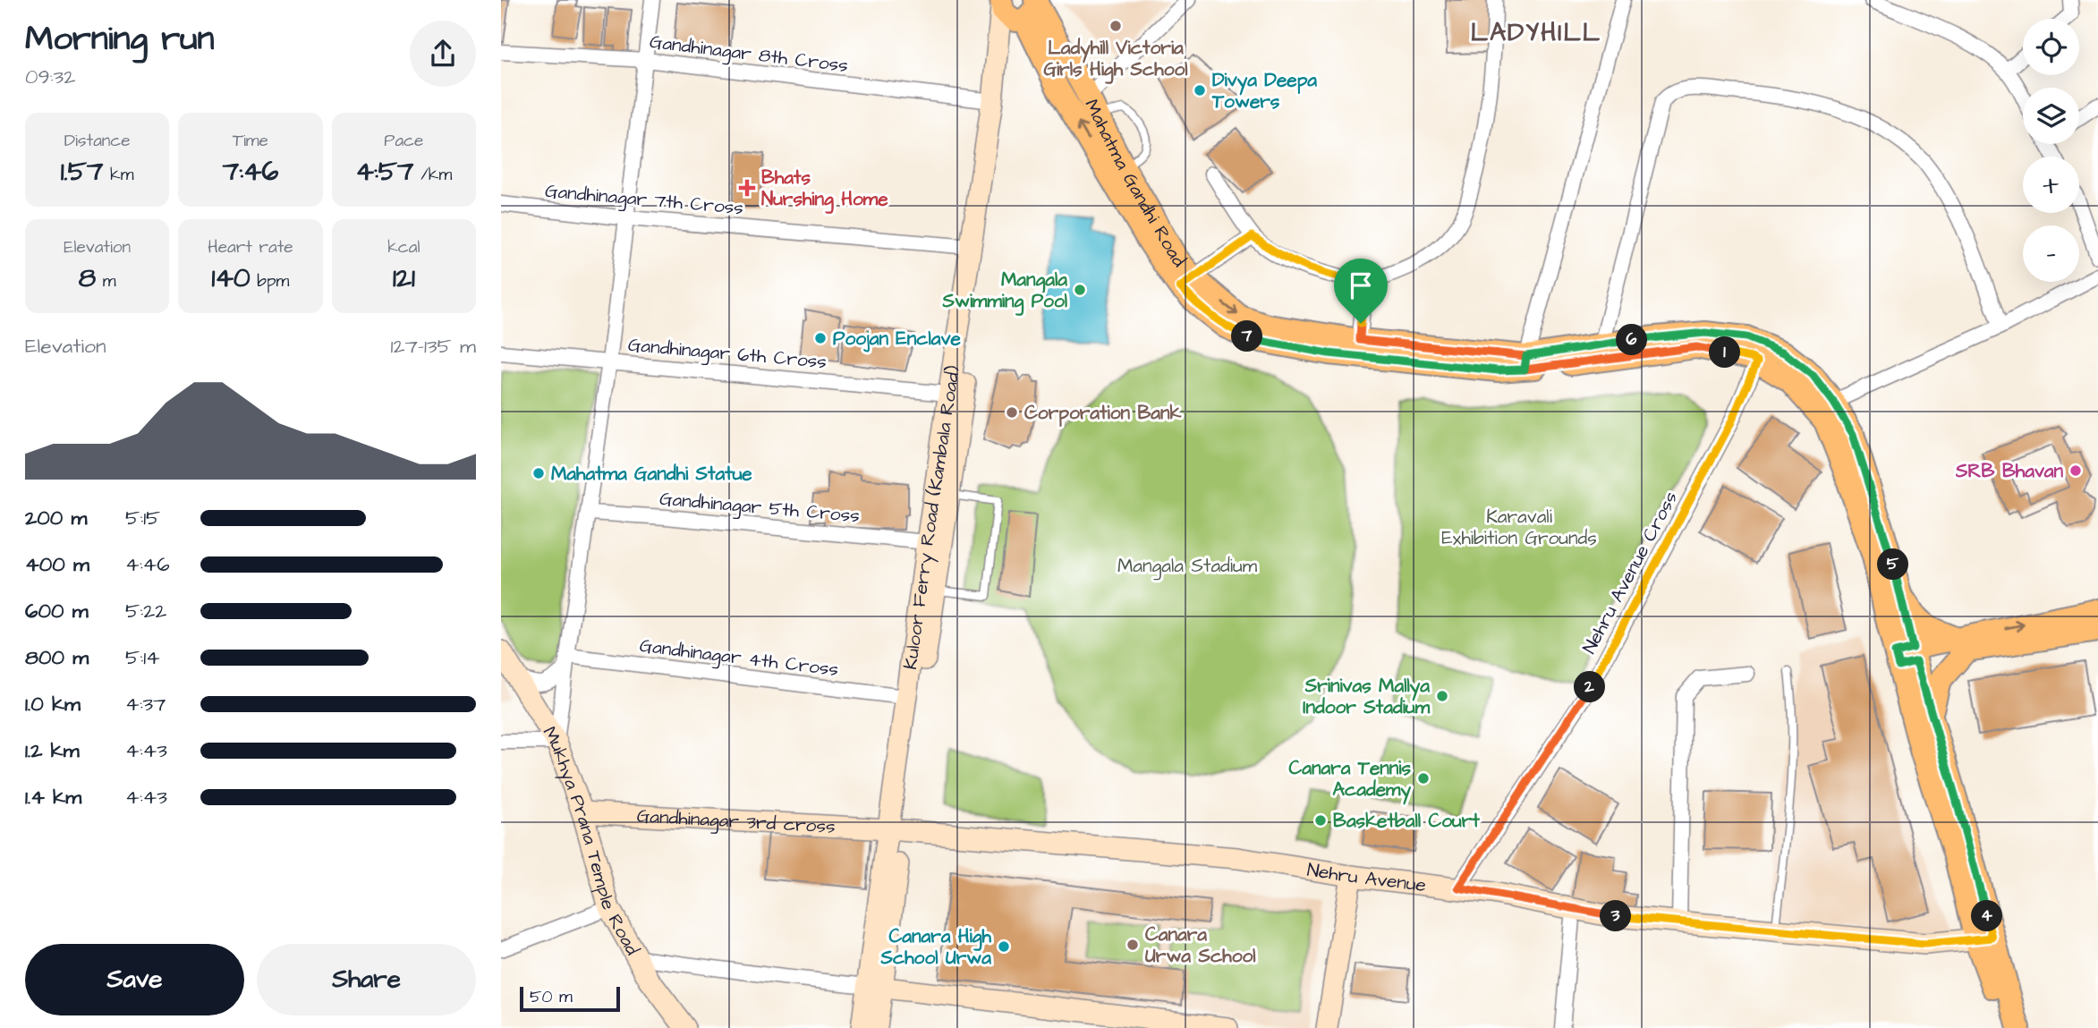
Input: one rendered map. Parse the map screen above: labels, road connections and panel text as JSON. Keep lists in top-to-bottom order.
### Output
{
  "streets": {
    "main road": ["Mahatma Gandhi Road"],
    "street": [
      "Gandhinagar 8th Cross",
      "Gandhinagar 7th Cross",
      "Gandhinagar 6th Cross",
      "Gandhinagar 5th Cross",
      "Kuloor Ferry Road (Kambala Road)",
      "Nehru Avenue Cross",
      "Gandhinagar 4th Cross",
      "Gandhinagar 3rd cross",
      "Mukhya Prana Temple Road",
      "Nehru Avenue"
    ]
  },
  "crossings": [
    ["Gandhinagar 8th Cross", "Kuloor Ferry Road (Kambala Road)"],
    ["Mahatma Gandhi Road", "Kuloor Ferry Road (Kambala Road)"],
    ["Mahatma Gandhi Road", "Nehru Avenue Cross"],
    ["Mahatma Gandhi Road", "Nehru Avenue"],
    ["Gandhinagar 7th Cross", "Kuloor Ferry Road (Kambala Road)"],
    ["Gandhinagar 6th Cross", "Kuloor Ferry Road (Kambala Road)"],
    ["Gandhinagar 5th Cross", "Kuloor Ferry Road (Kambala Road)"],
    ["Kuloor Ferry Road (Kambala Road)", "Gandhinagar 4th Cross"],
    ["Kuloor Ferry Road (Kambala Road)", "Gandhinagar 3rd cross"],
    ["Kuloor Ferry Road (Kambala Road)", "Nehru Avenue"],
    ["Nehru Avenue Cross", "Nehru Avenue"],
    ["Gandhinagar 3rd cross", "Mukhya Prana Temple Road"],
    ["Gandhinagar 3rd cross", "Nehru Avenue"]
  ],
  "districts": ["LADYHILL"],
  "parks": ["Karavali Exhibition Grounds", "Mangala Stadium"],
  "places": {
    "other": [
      "Ladyhill Victoria Girls High School",
      "Divya Deepa Towers",
      "Mangala Swimming Pool",
      "Poojan Enclave",
      "Corporation Bank",
      "SRB Bhavan",
      "Mahatma Gandhi Statue",
      "Srinivas Mallya Indoor Stadium",
      "Canara Tennis Academy",
      "Basketball Court",
      "Canara Urwa School",
      "Canara High School Urwa"
    ],
    "health": ["Bhats Nurshing Home"]
  },
  "scale_bar": "50 m",
  "page": {
    "heading": ["Morning run", "09:32"],
    "map_buttons": ["+", "−"],
    "stats": [
      ["Distance", "1.57 km"],
      ["Time", "7:46"],
      ["Pace", "4:57 /km"],
      ["Elevation", "8 m"],
      ["Heart rate", "140 bpm"],
      ["kcal", "121"]
    ],
    "chart": ["Elevation", "127–135 m"],
    "pins": [
      "7",
      "6",
      "1",
      "5",
      "2",
      "3",
      "4"
    ],
    "list": [
      {
        "name": "200 m",
        "note": "5:15"
      },
      {
        "name": "400 m",
        "note": "4:46"
      },
      {
        "name": "600 m",
        "note": "5:22"
      },
      {
        "name": "800 m",
        "note": "5:14"
      },
      {
        "name": "1.0 km",
        "note": "4:37"
      },
      {
        "name": "1.2 km",
        "note": "4:43"
      },
      {
        "name": "1.4 km",
        "note": "4:43"
      }
    ],
    "buttons": ["Save", "Share"],
    "scale": "50 m"
  }
}
